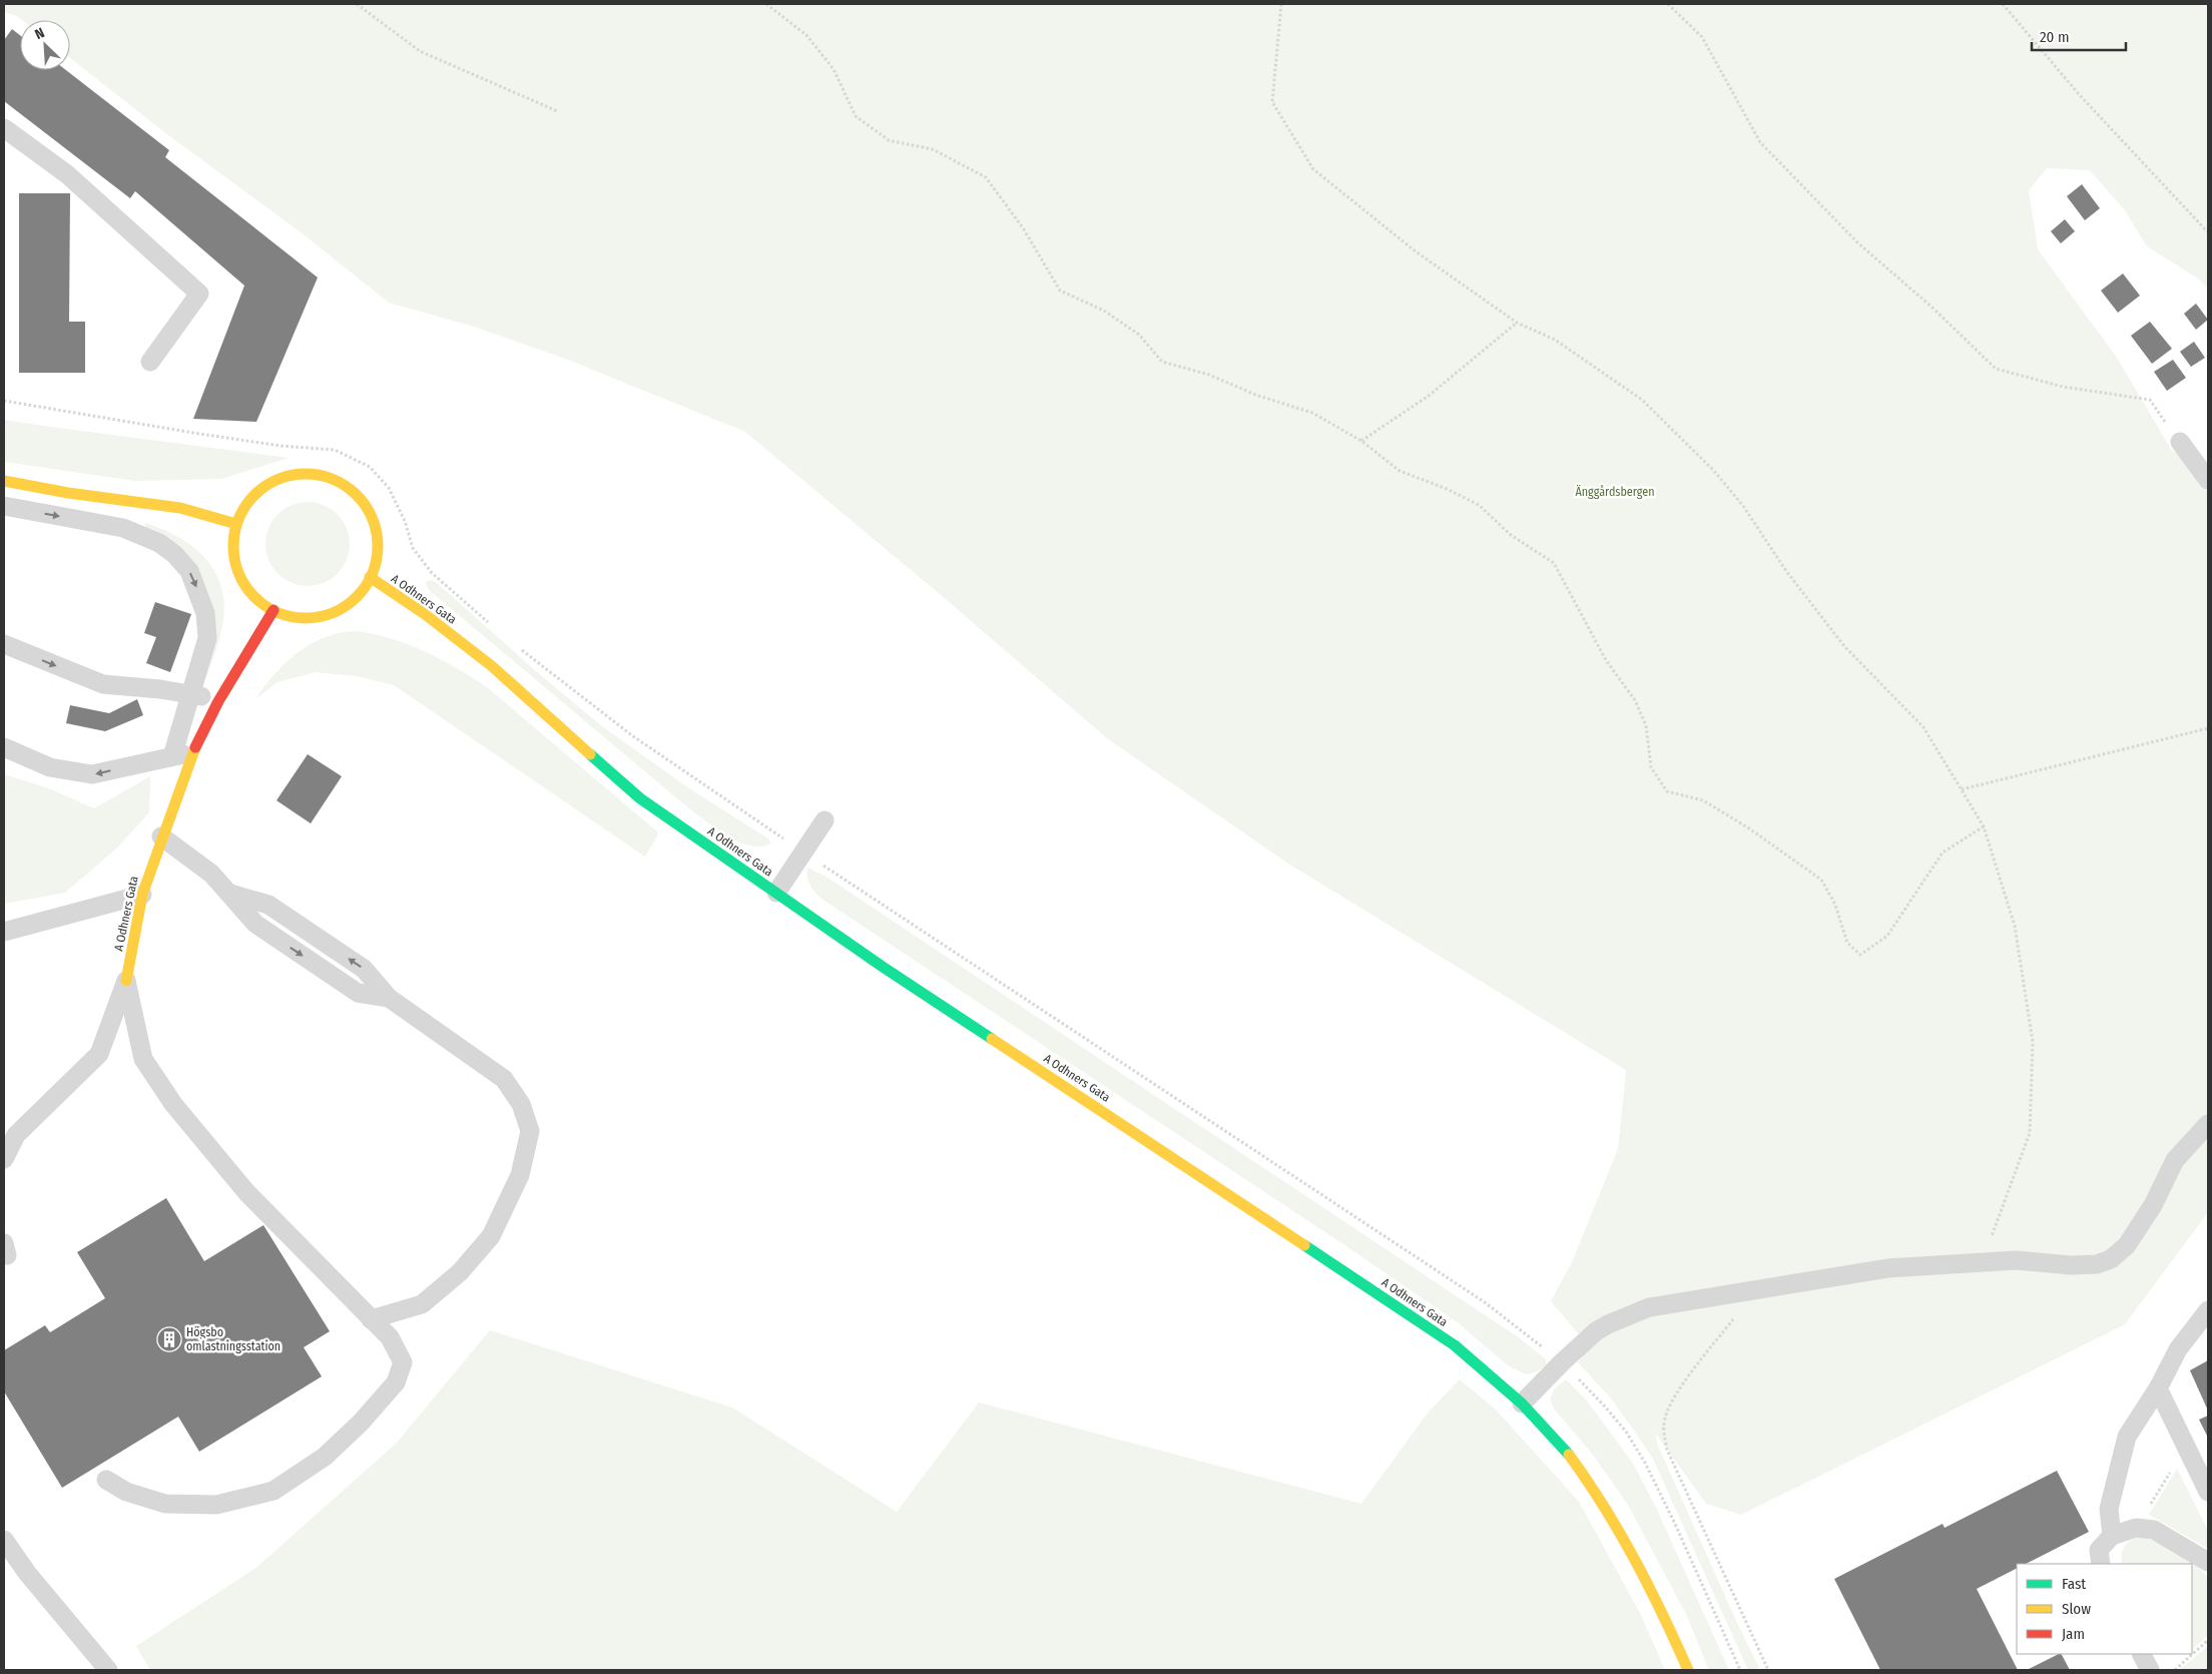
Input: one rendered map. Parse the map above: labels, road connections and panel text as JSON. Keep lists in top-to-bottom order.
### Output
{
  "streets": {
    "street": ["A Odhners Gata"]
  },
  "parks": ["Änggårdsbergen"],
  "places": {
    "building": ["Högsbo omlastningsstation"]
  },
  "legend": ["Fast", "Slow", "Jam"],
  "scale_bar": "20 m",
  "north": "top left"
}
